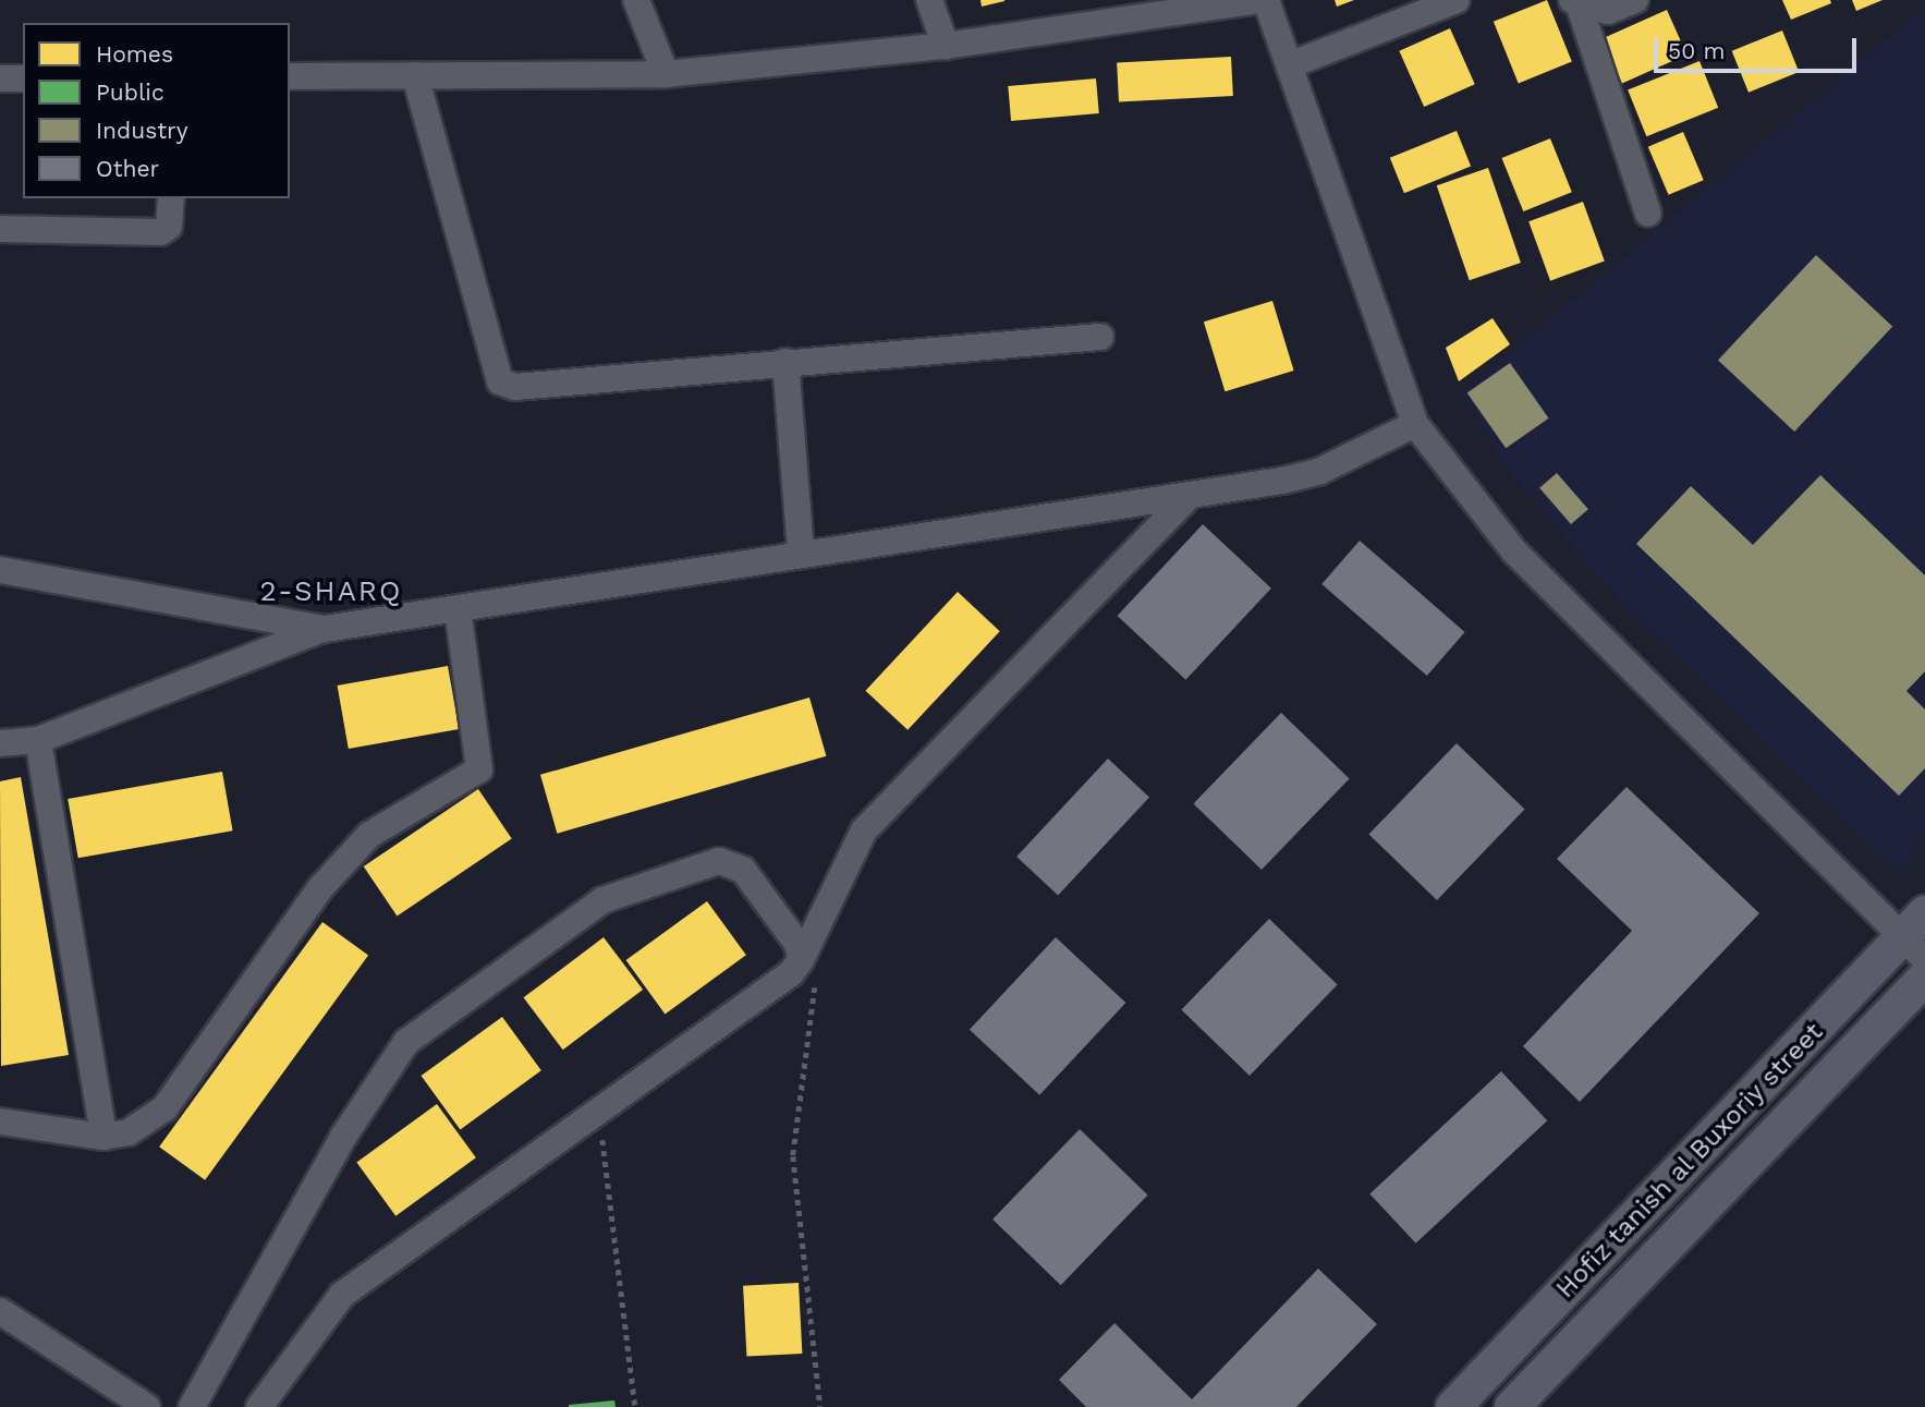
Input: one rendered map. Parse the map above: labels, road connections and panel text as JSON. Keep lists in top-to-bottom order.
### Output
{
  "streets": {
    "main road": ["Hofiz tanish al Buxoriy street"]
  },
  "districts": ["2-SHARQ"],
  "legend": [
    "Homes",
    "Public",
    "Industry",
    "Other"
  ],
  "scale_bar": "50 m"
}
